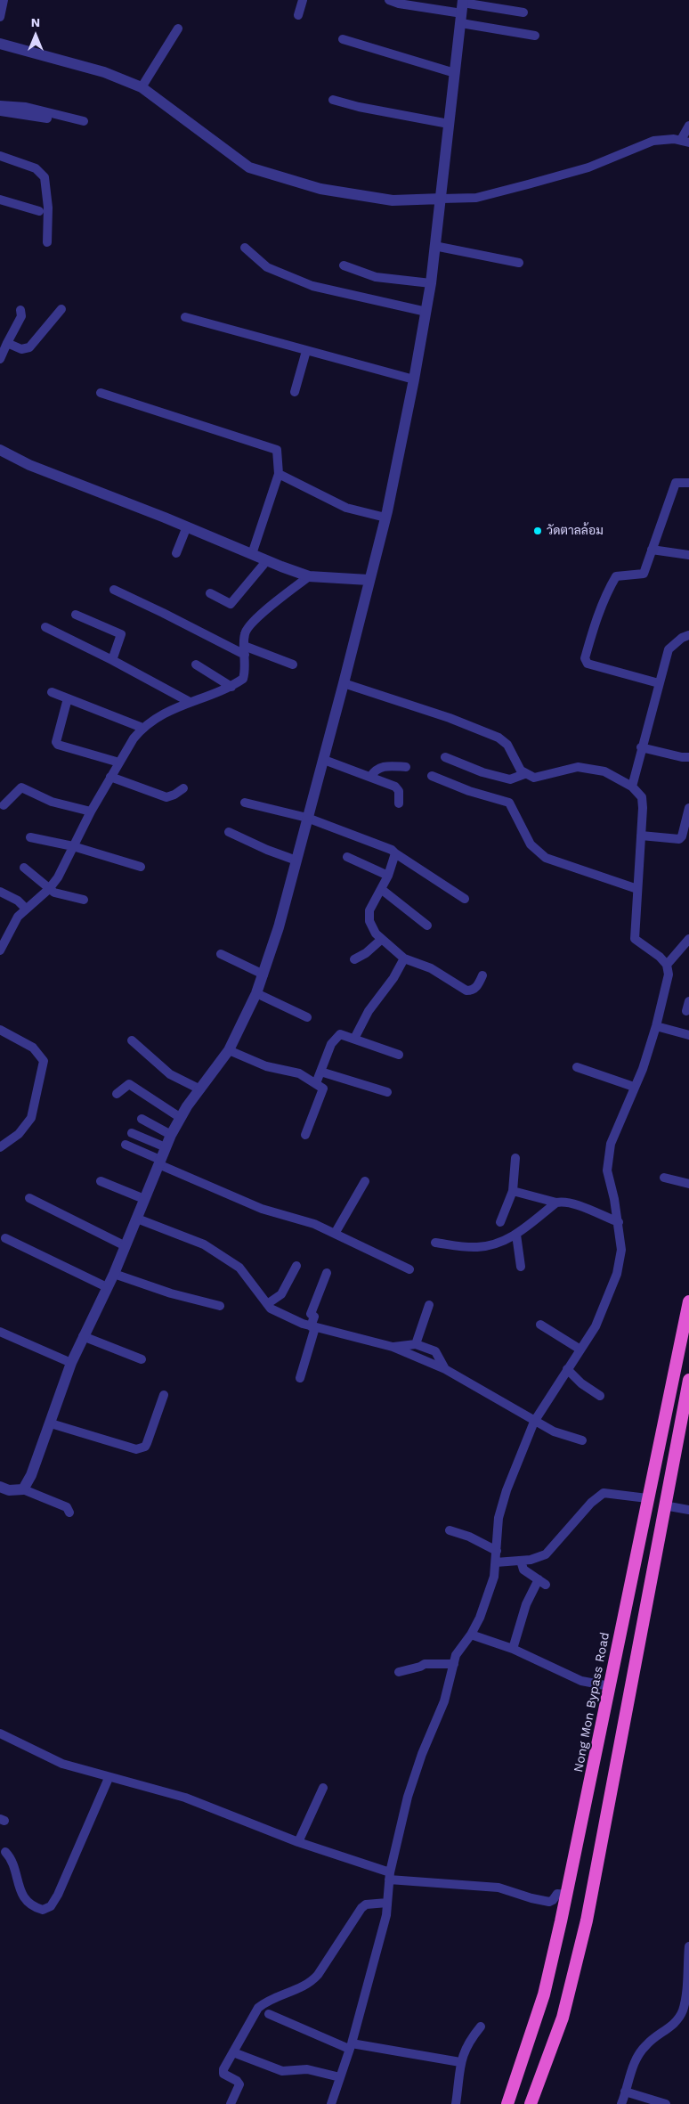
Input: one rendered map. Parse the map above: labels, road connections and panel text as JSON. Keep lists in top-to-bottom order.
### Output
{
  "streets": {
    "highway": ["Nong Mon Bypass Road"]
  },
  "places": ["วัดตาลล้อม"],
  "north": "top"
}
